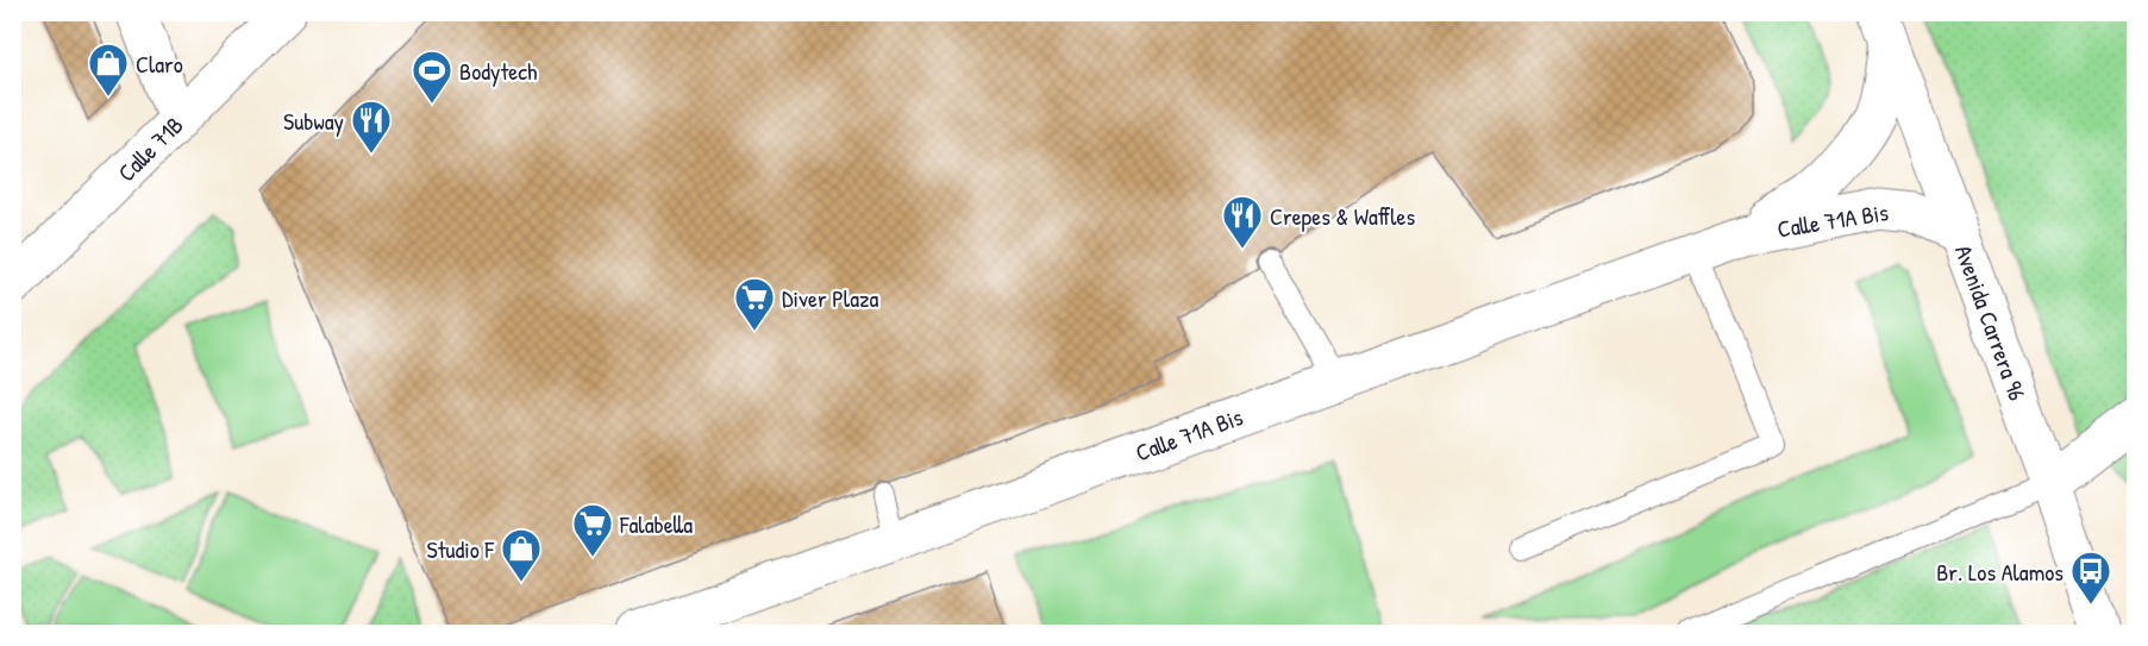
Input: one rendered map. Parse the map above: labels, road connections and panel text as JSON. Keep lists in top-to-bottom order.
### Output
{
  "streets": {
    "street": ["Calle 71B", "Calle 71A Bis", "Avenida Carrera 96"]
  },
  "crossings": [
    ["Calle 71A Bis", "Avenida Carrera 96"]
  ],
  "places": {
    "shop": ["Claro", "Studio F"],
    "sports": ["Bodytech"],
    "restaurant": ["Subway", "Crepes & Waffles"],
    "supermarket": ["Diver Plaza", "Falabella"],
    "bus stop": ["Br. Los Alamos"]
  }
}
